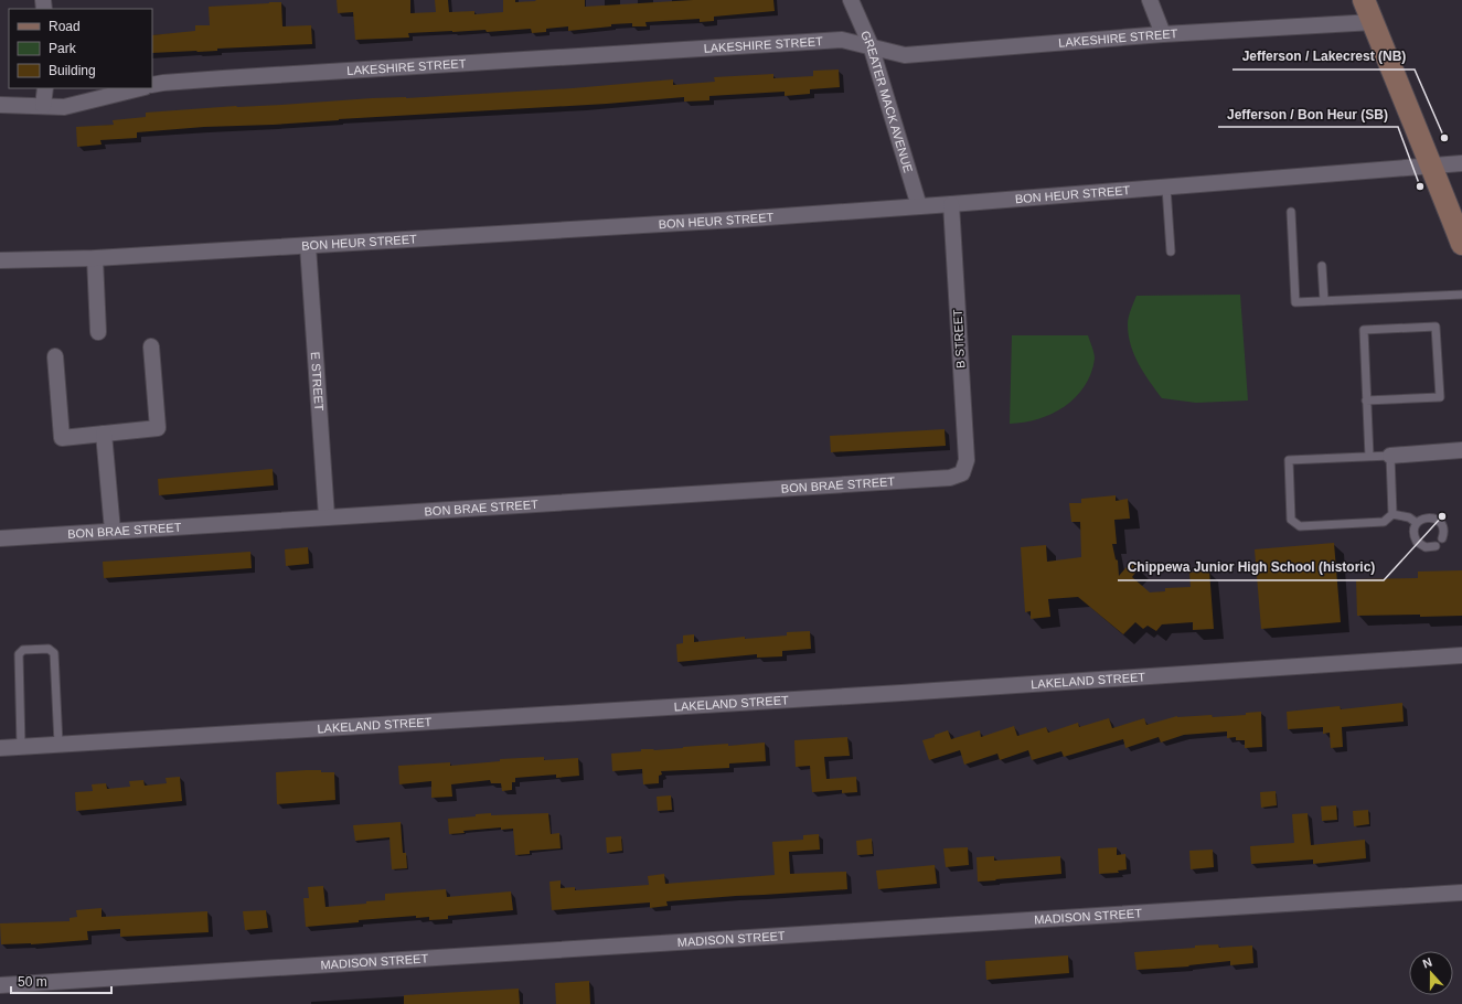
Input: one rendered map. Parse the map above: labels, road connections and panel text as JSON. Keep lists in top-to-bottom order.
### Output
{
  "streets": {
    "street": [
      "LAKESHIRE STREET",
      "GREATER MACK AVENUE",
      "BON HEUR STREET",
      "B STREET",
      "E STREET",
      "BON BRAE STREET",
      "LAKELAND STREET",
      "MADISON STREET"
    ]
  },
  "crossings": [
    ["LAKESHIRE STREET", "GREATER MACK AVENUE"],
    ["GREATER MACK AVENUE", "BON HEUR STREET"],
    ["BON HEUR STREET", "B STREET"],
    ["BON HEUR STREET", "E STREET"],
    ["B STREET", "BON BRAE STREET"],
    ["E STREET", "BON BRAE STREET"]
  ],
  "places": ["Jefferson / Lakecrest (NB)", "Jefferson / Bon Heur (SB)", "Chippewa Junior High School (historic)"],
  "legend": ["Road", "Park", "Building"],
  "scale_bar": "50 m",
  "north": "top"
}
